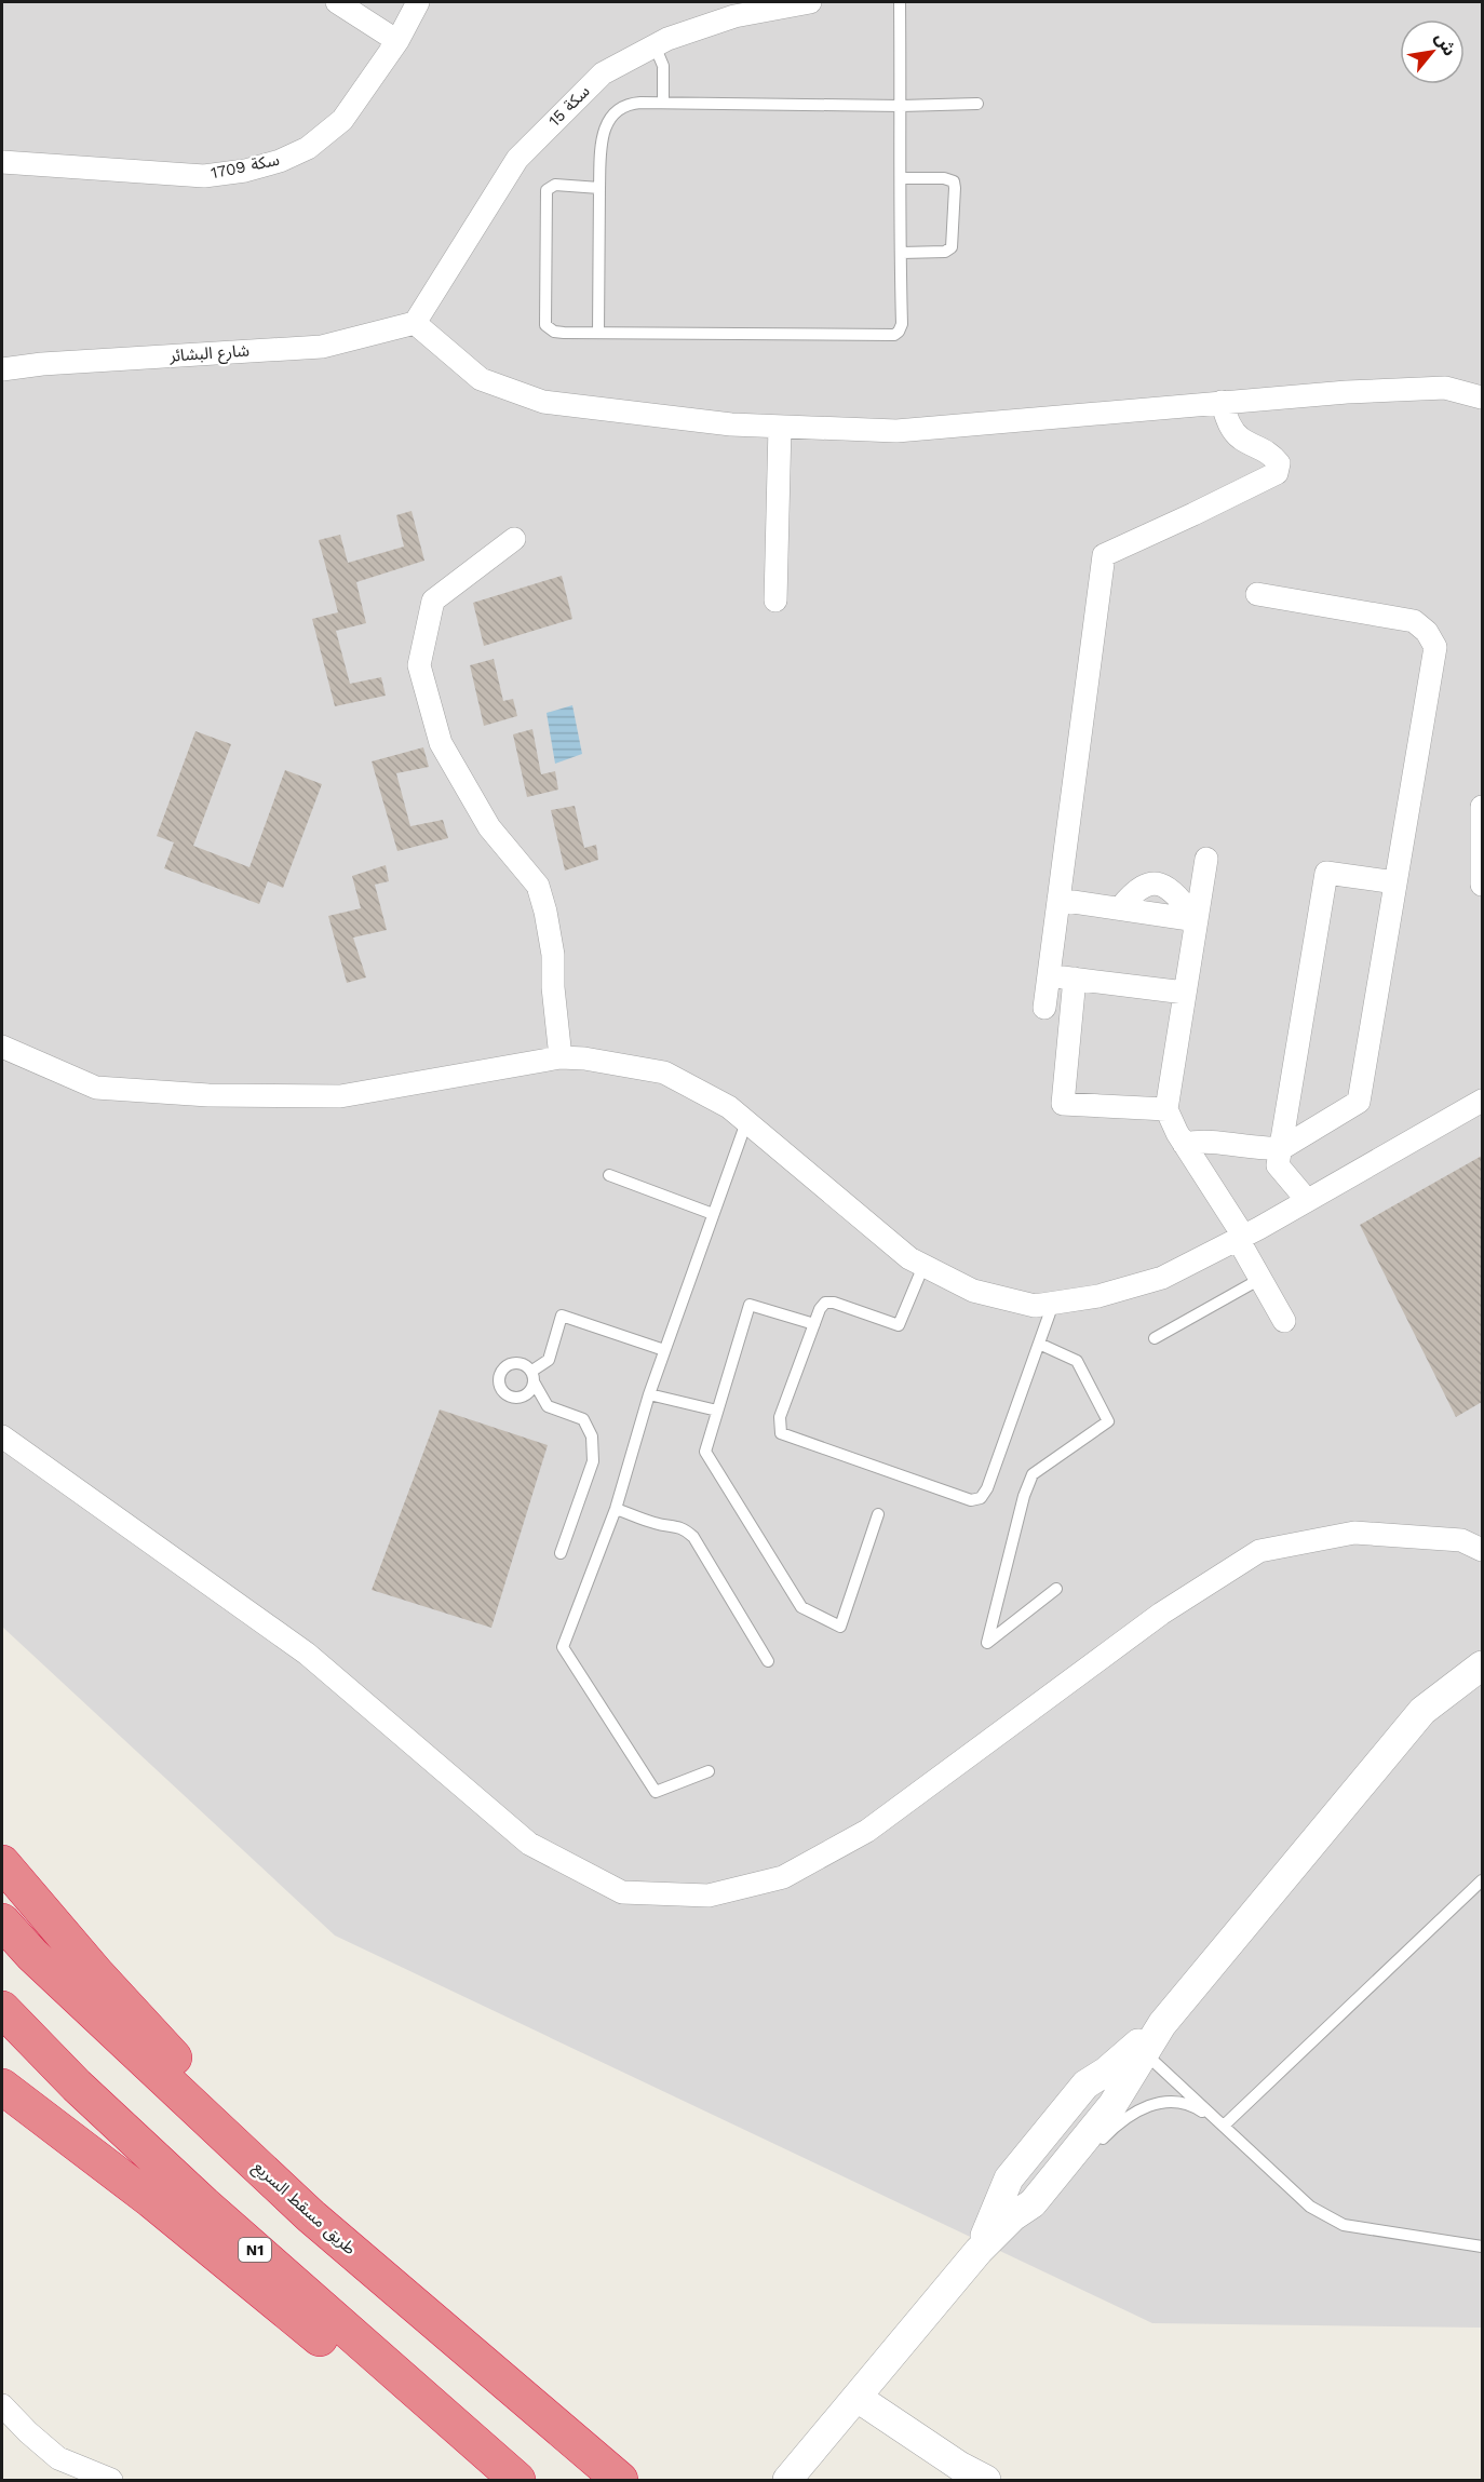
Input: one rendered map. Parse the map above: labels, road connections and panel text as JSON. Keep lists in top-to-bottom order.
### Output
{
  "streets": {
    "highway": ["طريق مسقط السريع", "N1"],
    "street": ["سكة 15", "سكة 1709", "شارع البشائر"]
  },
  "crossings": [
    ["سكة 15", "شارع البشائر"]
  ],
  "north": "top right"
}
